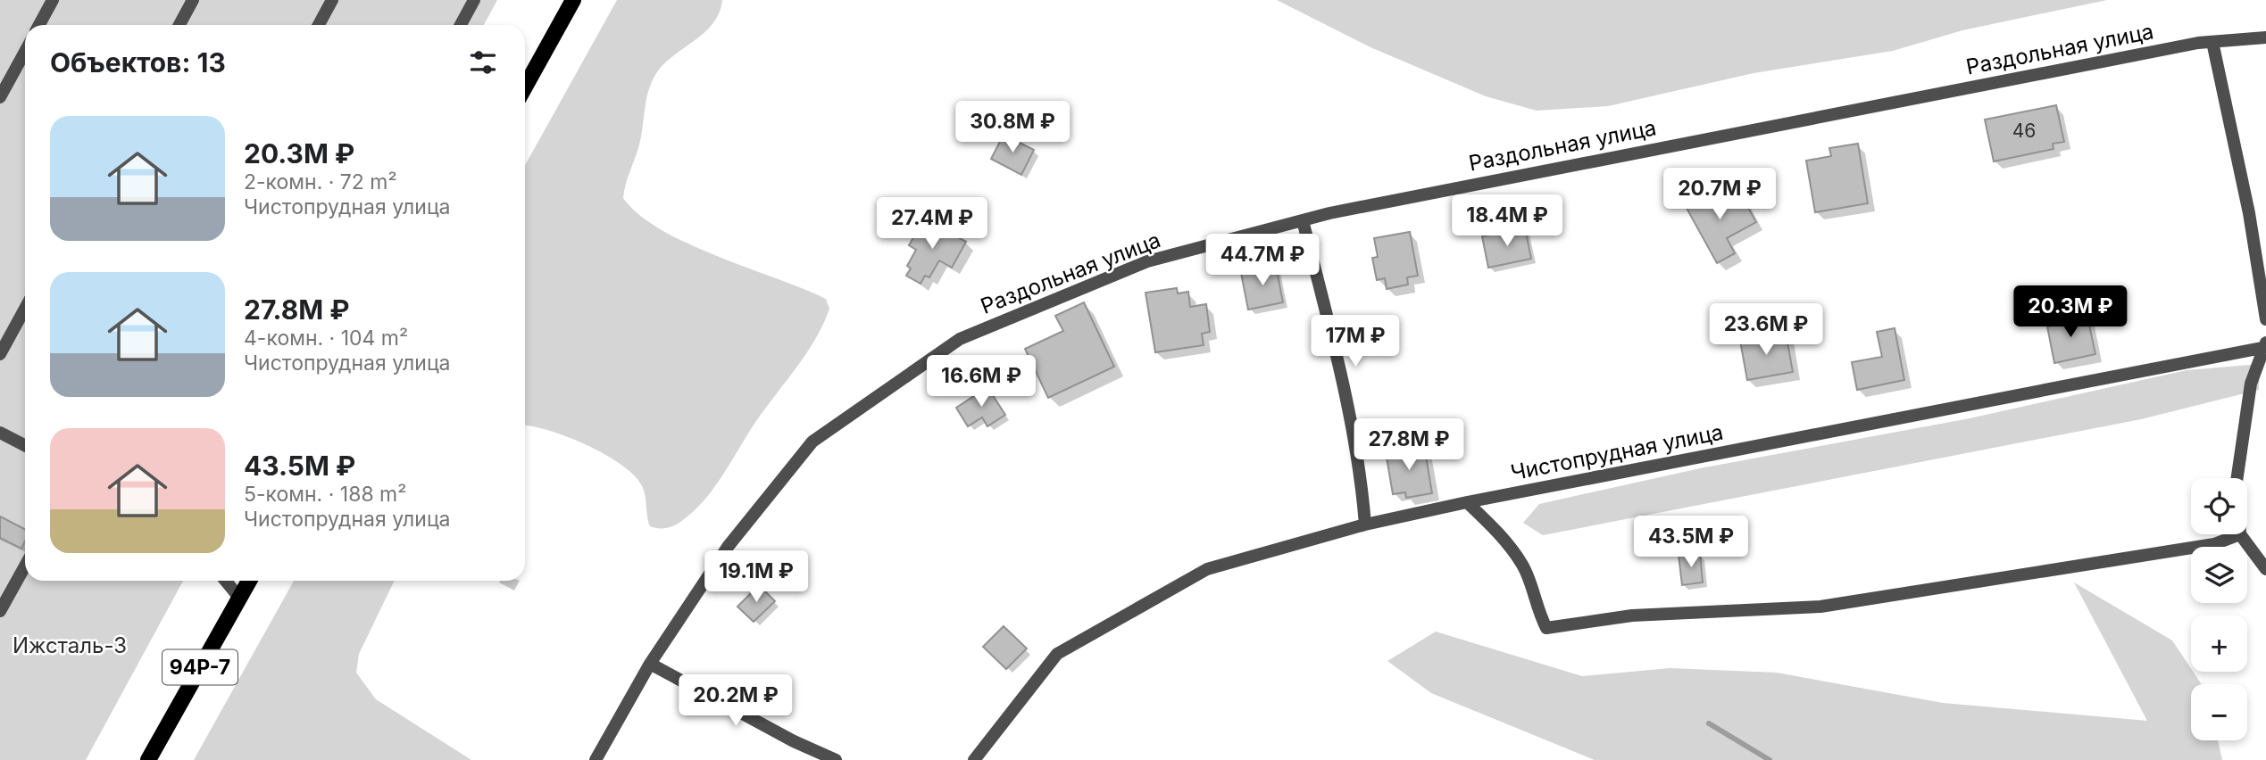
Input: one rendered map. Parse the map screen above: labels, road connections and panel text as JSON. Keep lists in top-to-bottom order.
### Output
{
  "streets": {
    "main road": ["94Р-7"],
    "street": ["Раздольная улица", "Чистопрудная улица"]
  },
  "parks": ["Ижсталь-3"],
  "house_numbers": ["46"],
  "page": {
    "heading": "Объектов: 13",
    "list": [
      {
        "name": "20.3M ₽",
        "note": "2-комн. · 72 m² · Чистопрудная улица"
      },
      {
        "name": "27.8M ₽",
        "note": "4-комн. · 104 m² · Чистопрудная улица"
      },
      {
        "name": "43.5M ₽",
        "note": "5-комн. · 188 m² · Чистопрудная улица"
      }
    ],
    "price": [
      "30.8M ₽",
      "20.7M ₽",
      "18.4M ₽",
      "27.4M ₽",
      "44.7M ₽",
      "20.3M ₽",
      "23.6M ₽",
      "17M ₽",
      "16.6M ₽",
      "27.8M ₽",
      "43.5M ₽",
      "19.1M ₽",
      "20.2M ₽"
    ],
    "map_buttons": ["+", "−"]
  }
}
